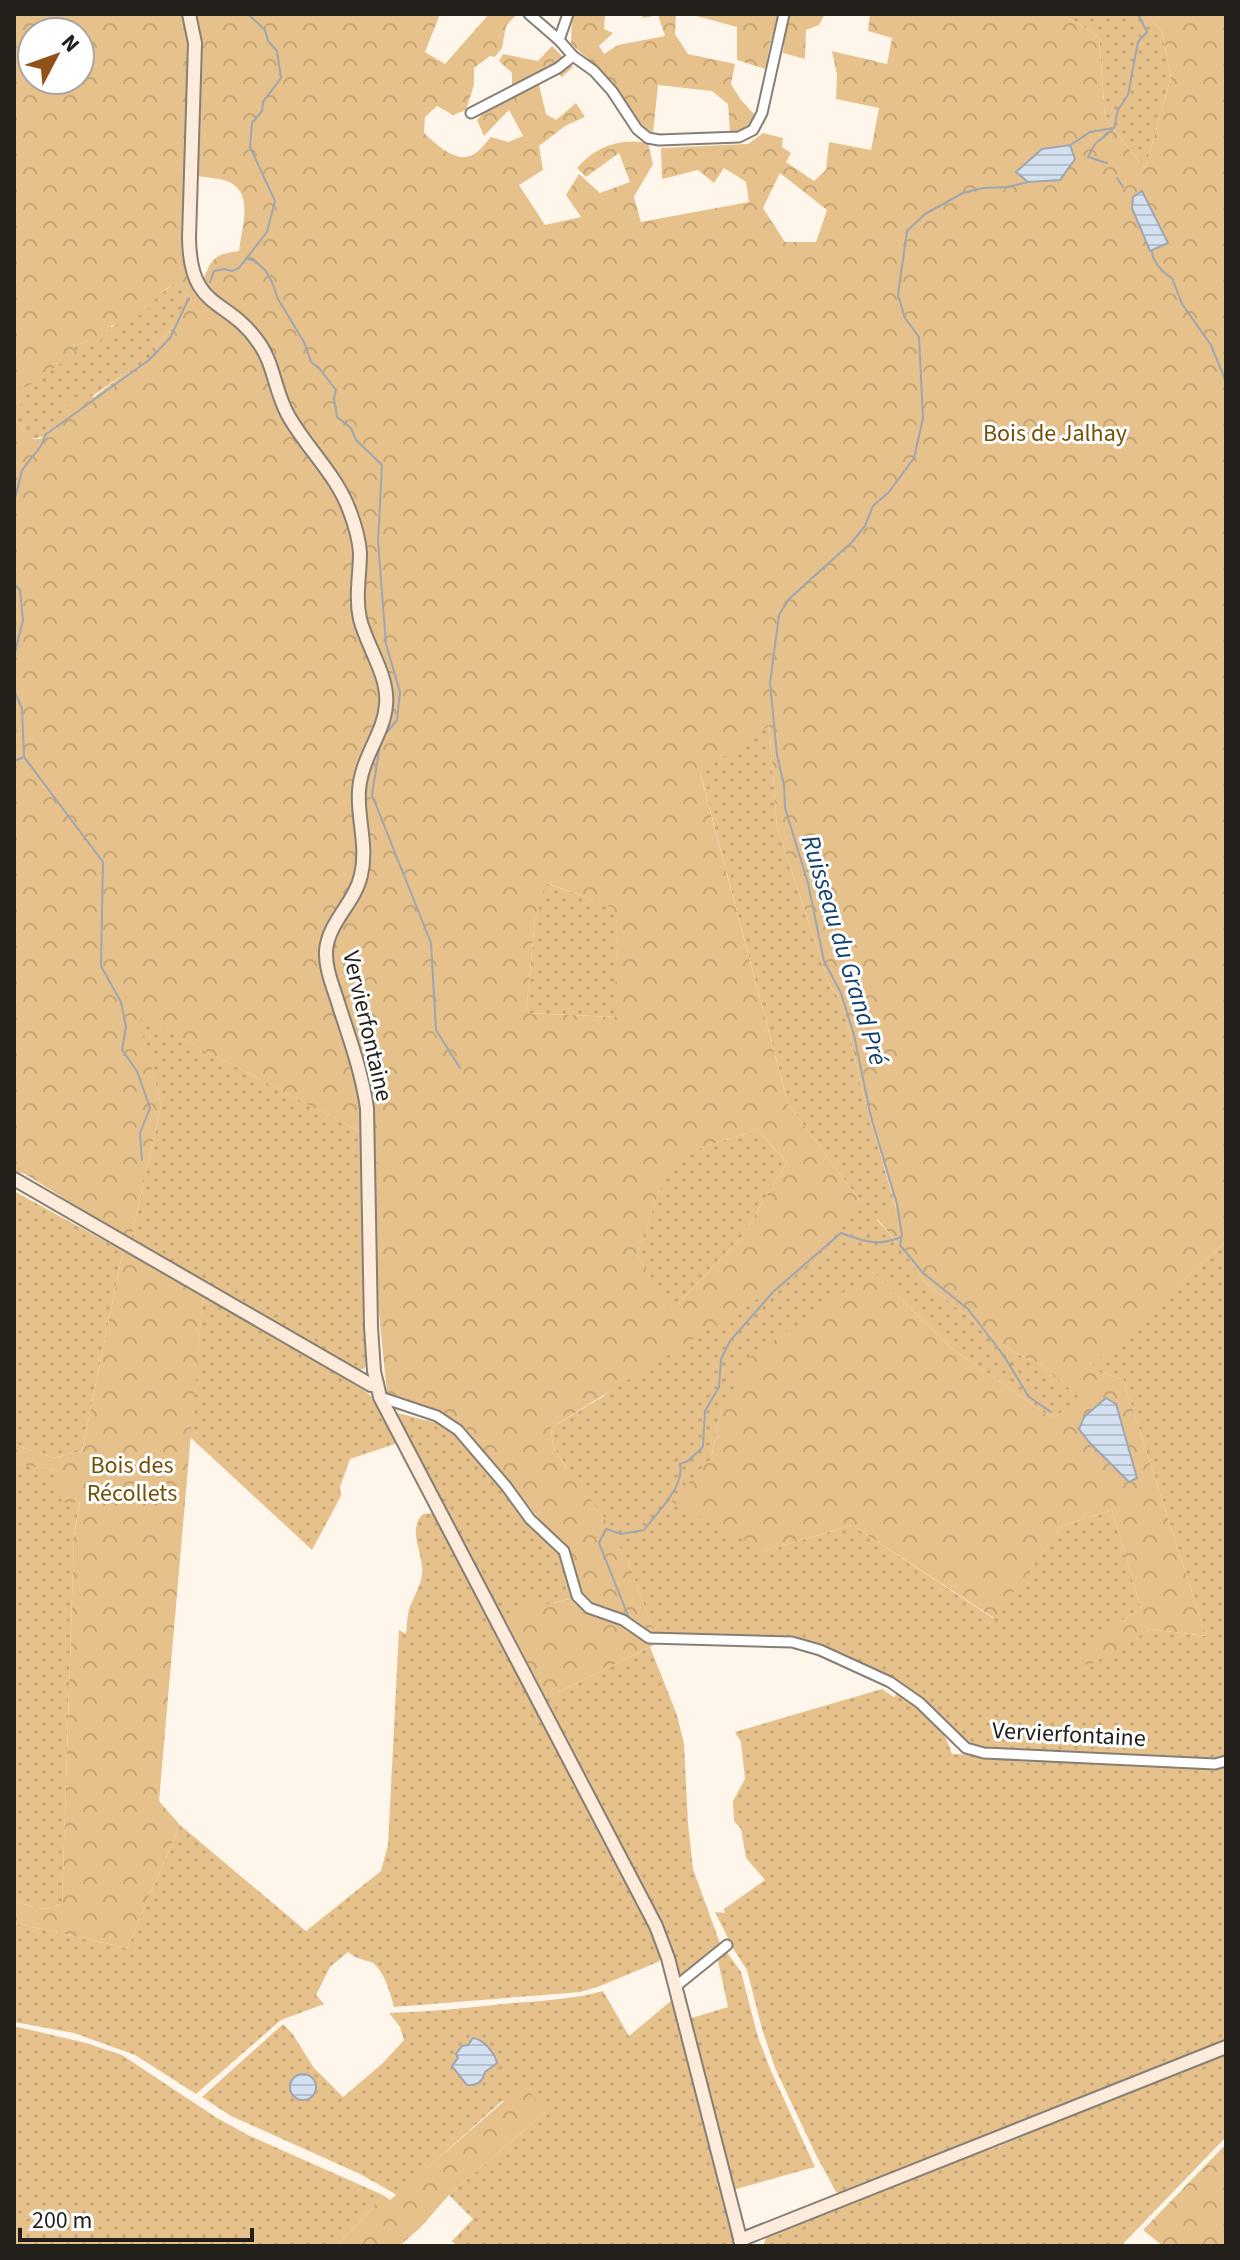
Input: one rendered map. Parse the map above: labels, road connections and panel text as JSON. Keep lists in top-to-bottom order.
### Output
{
  "streets": {
    "main road": ["Vervierfontaine"]
  },
  "water": ["Ruisseau du Grand Pré"],
  "parks": ["Bois de Jalhay", "Bois des Récollets"],
  "scale_bar": "200 m",
  "north": "top right"
}
